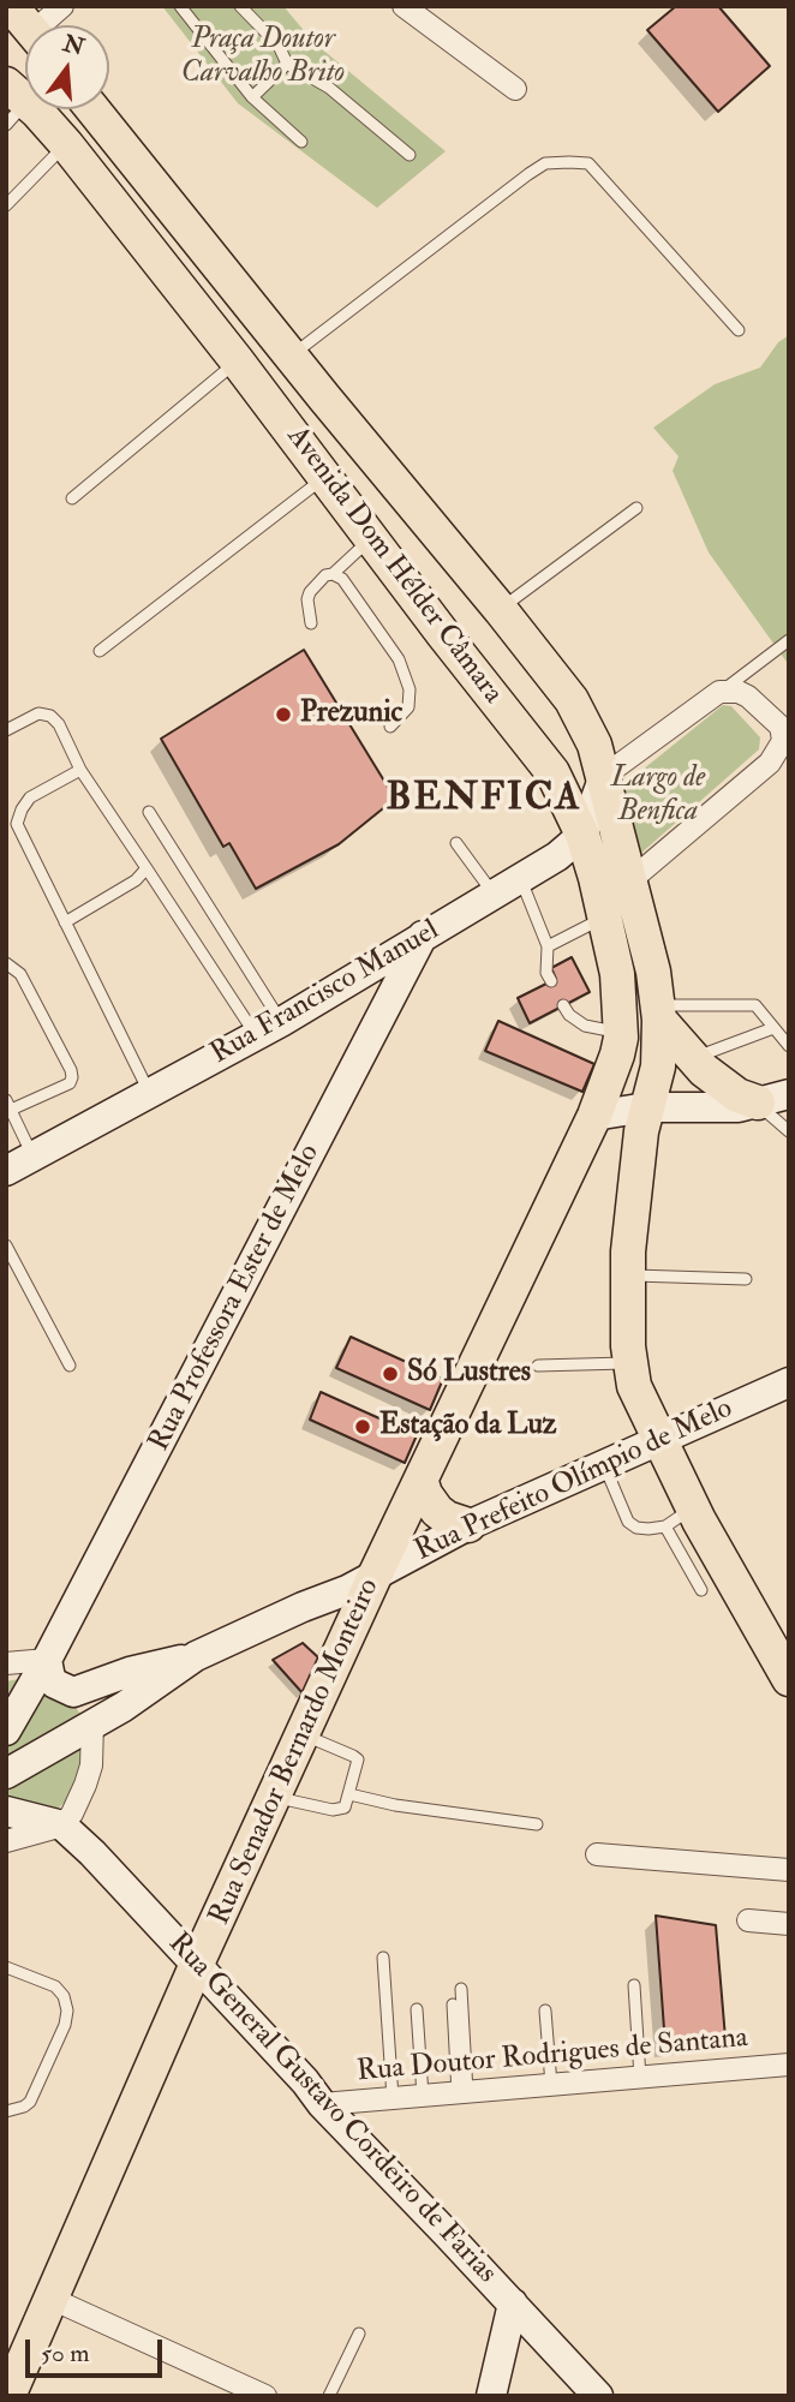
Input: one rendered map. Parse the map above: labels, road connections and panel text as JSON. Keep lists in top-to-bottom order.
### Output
{
  "streets": {
    "main road": ["Avenida Dom Hélder Câmara", "Rua Senador Bernardo Monteiro"],
    "street": [
      "Rua Francisco Manuel",
      "Rua Professora Ester de Melo",
      "Rua Prefeito Olímpio de Melo",
      "Rua Doutor Rodrigues de Santana",
      "Rua General Gustavo Cordeiro de Farias"
    ]
  },
  "crossings": [
    ["Avenida Dom Hélder Câmara", "Rua Francisco Manuel"],
    ["Avenida Dom Hélder Câmara", "Rua Senador Bernardo Monteiro"],
    ["Rua Francisco Manuel", "Rua Professora Ester de Melo"],
    ["Rua Prefeito Olímpio de Melo", "Rua Senador Bernardo Monteiro"],
    ["Rua Senador Bernardo Monteiro", "Rua General Gustavo Cordeiro de Farias"],
    ["Rua Doutor Rodrigues de Santana", "Rua General Gustavo Cordeiro de Farias"]
  ],
  "districts": ["BENFICA"],
  "parks": ["Praça Doutor Carvalho Brito", "Largo de Benfica"],
  "places": ["Prezunic", "Só Lustres", "Estação da Luz"],
  "scale_bar": "50 m",
  "north": "top"
}
